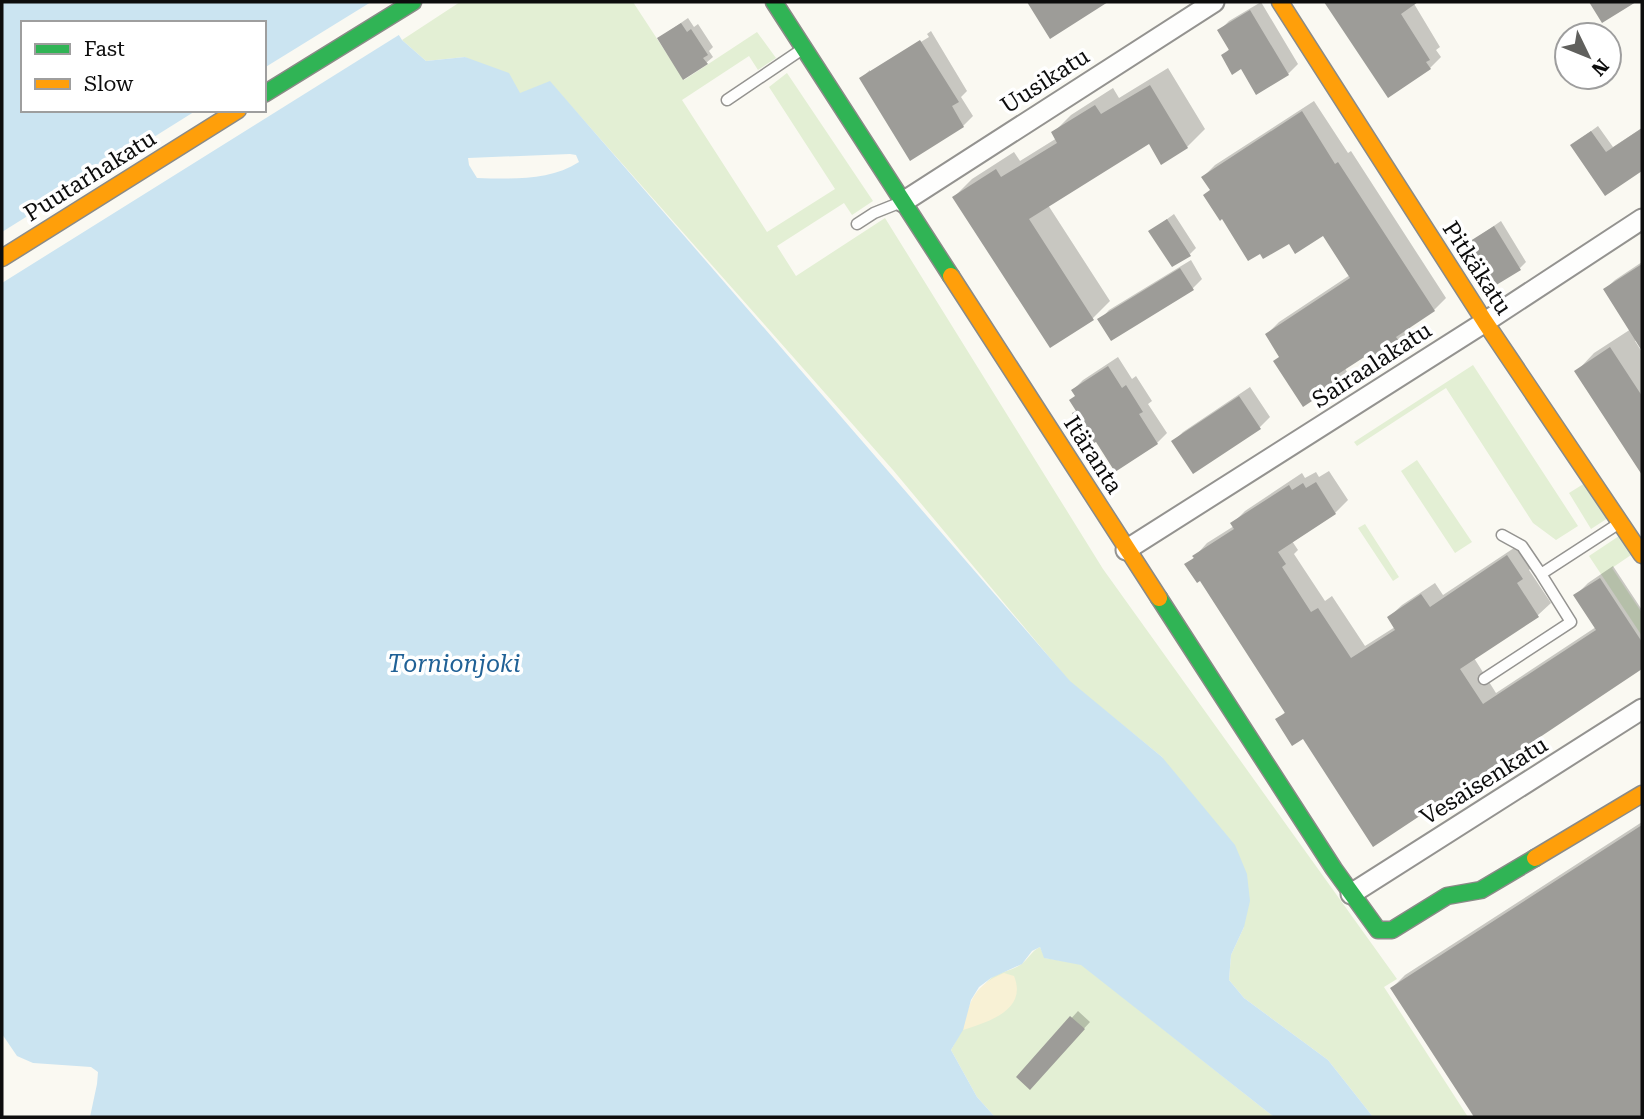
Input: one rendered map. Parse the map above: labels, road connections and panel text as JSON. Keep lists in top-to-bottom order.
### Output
{
  "streets": {
    "street": [
      "Uusikatu",
      "Puutarhakatu",
      "Pitkäkatu",
      "Sairaalakatu",
      "Itäranta",
      "Vesaisenkatu"
    ]
  },
  "crossings": [
    ["Uusikatu", "Itäranta"],
    ["Pitkäkatu", "Sairaalakatu"],
    ["Sairaalakatu", "Itäranta"],
    ["Itäranta", "Vesaisenkatu"]
  ],
  "water": ["Tornionjoki"],
  "legend": ["Fast", "Slow"],
  "north": "bottom right"
}
